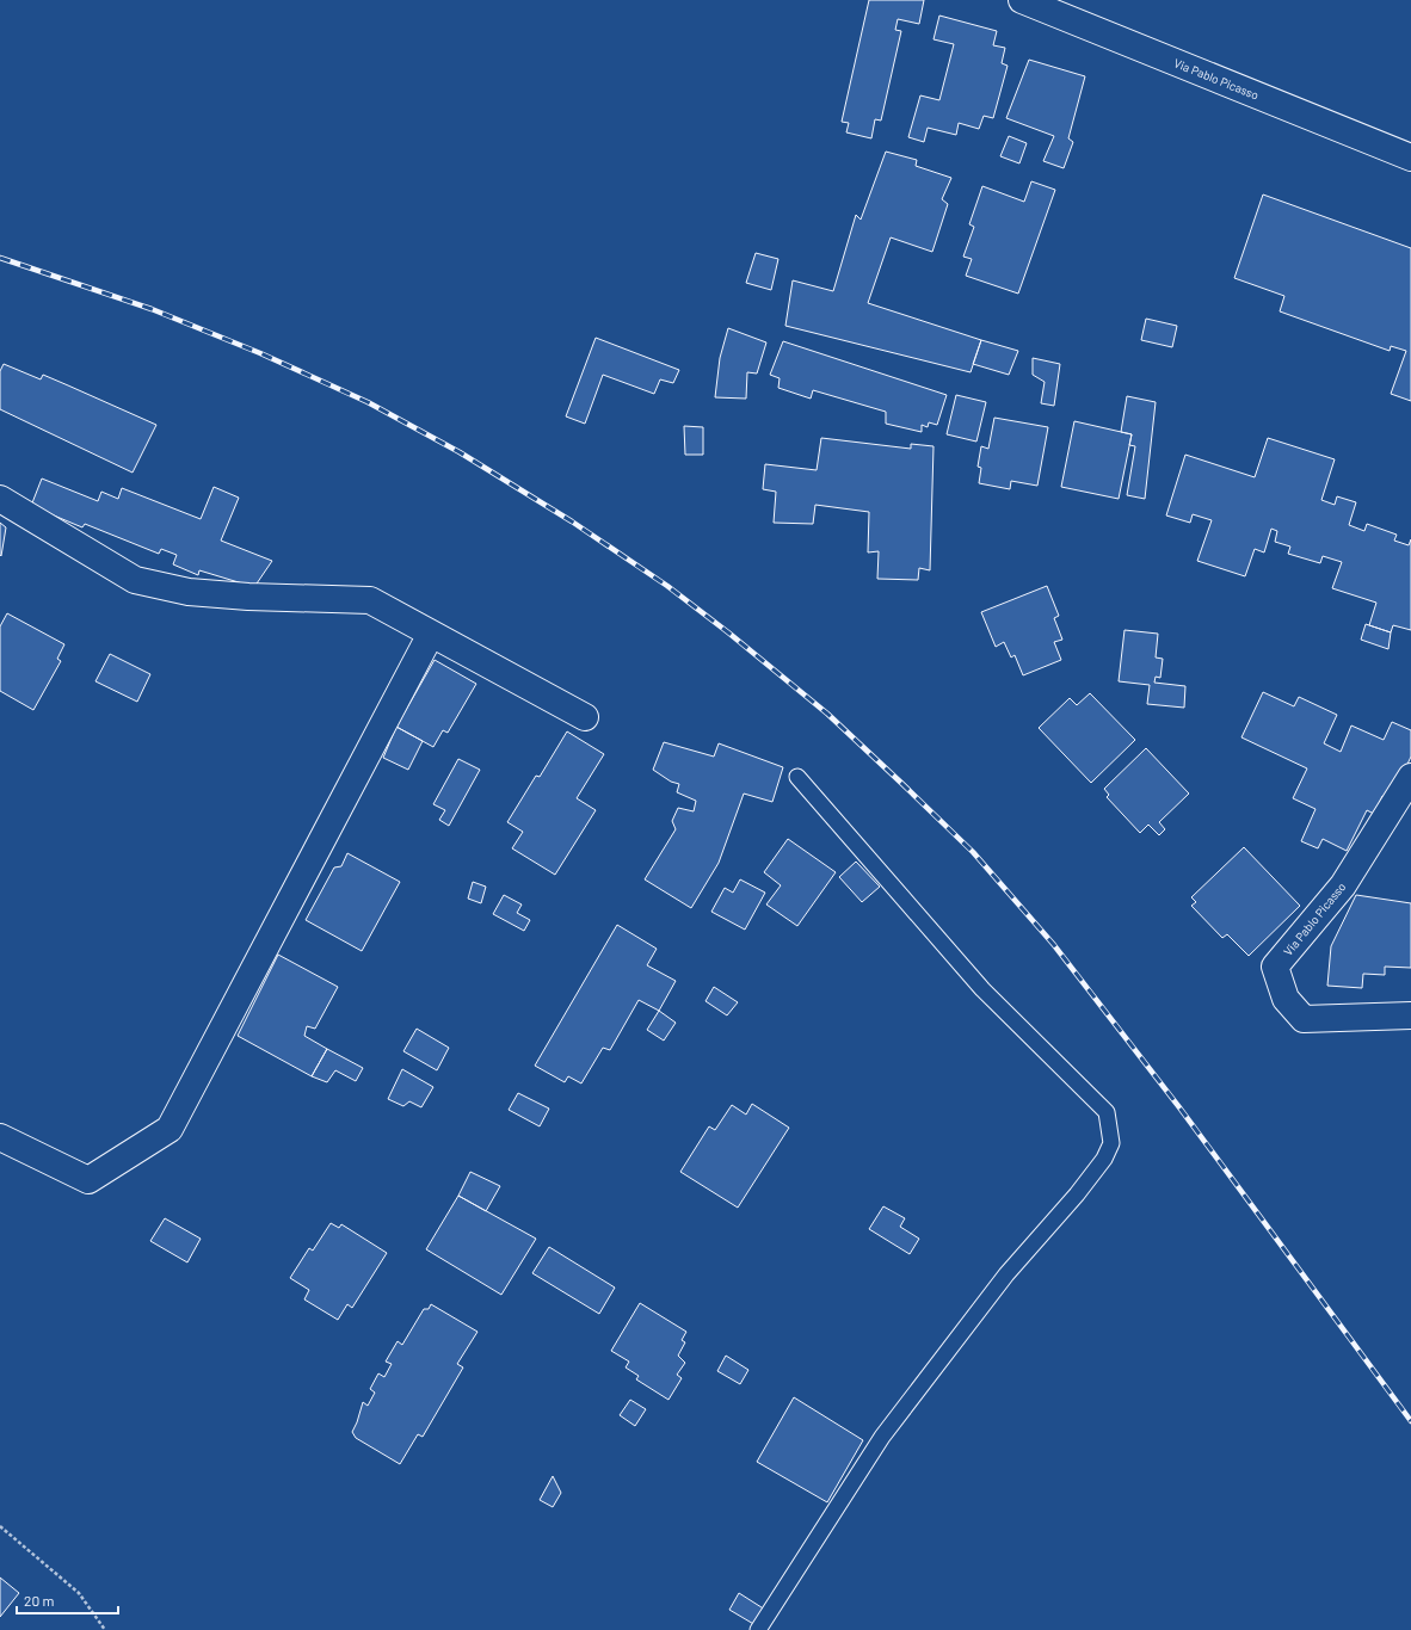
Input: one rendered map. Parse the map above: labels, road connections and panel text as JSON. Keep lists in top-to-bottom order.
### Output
{
  "streets": {
    "street": ["Via Pablo Picasso"]
  },
  "scale_bar": "20 m"
}
